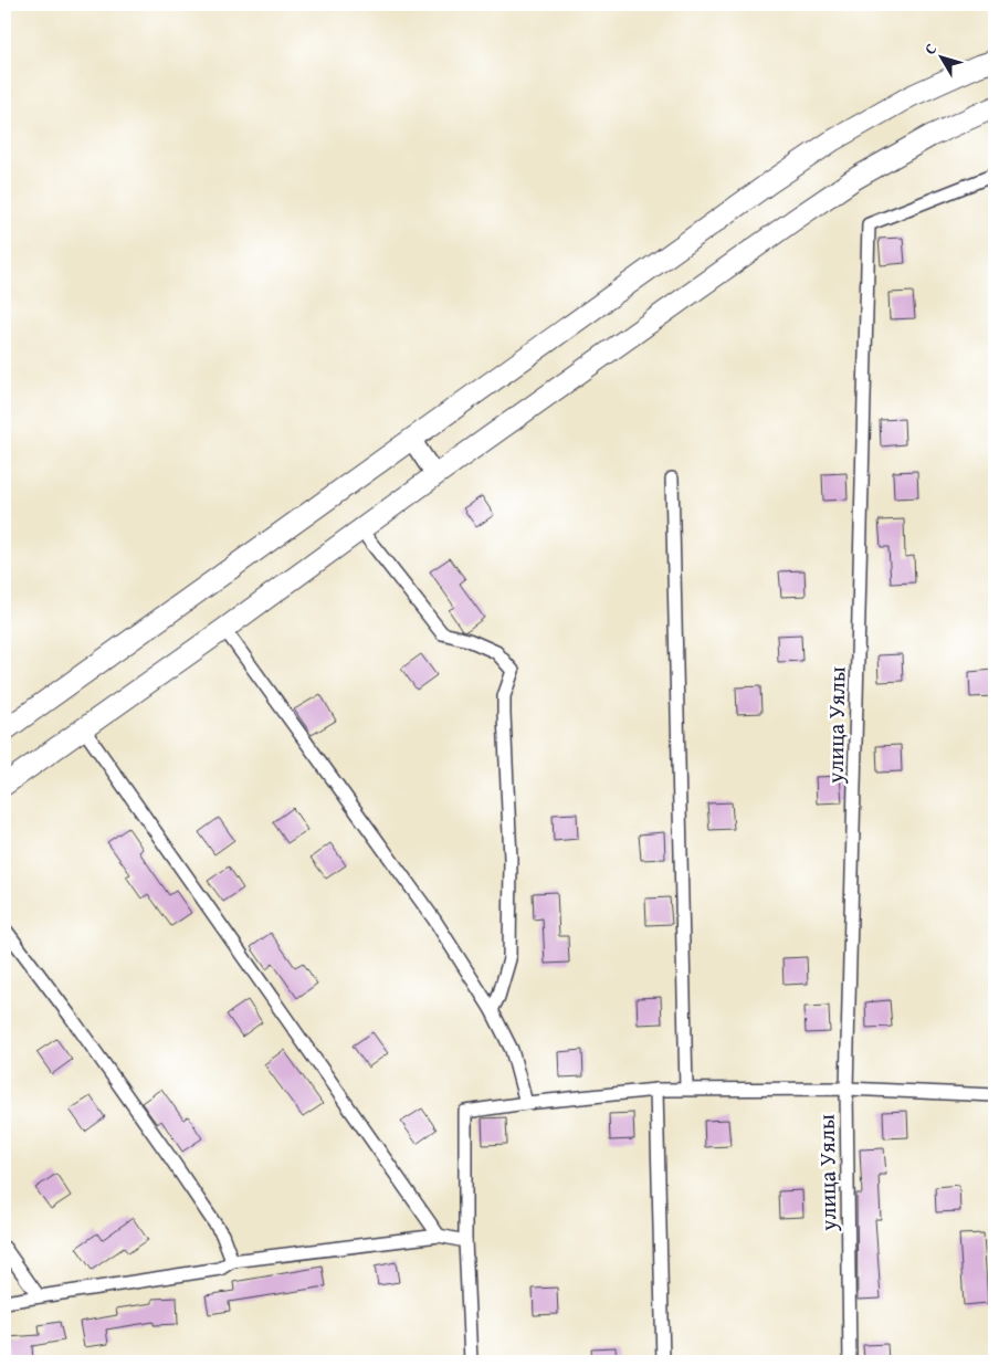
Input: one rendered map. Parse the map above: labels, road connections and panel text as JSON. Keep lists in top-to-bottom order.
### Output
{
  "streets": {
    "street": ["улица Уялы"]
  },
  "north": "top left"
}
